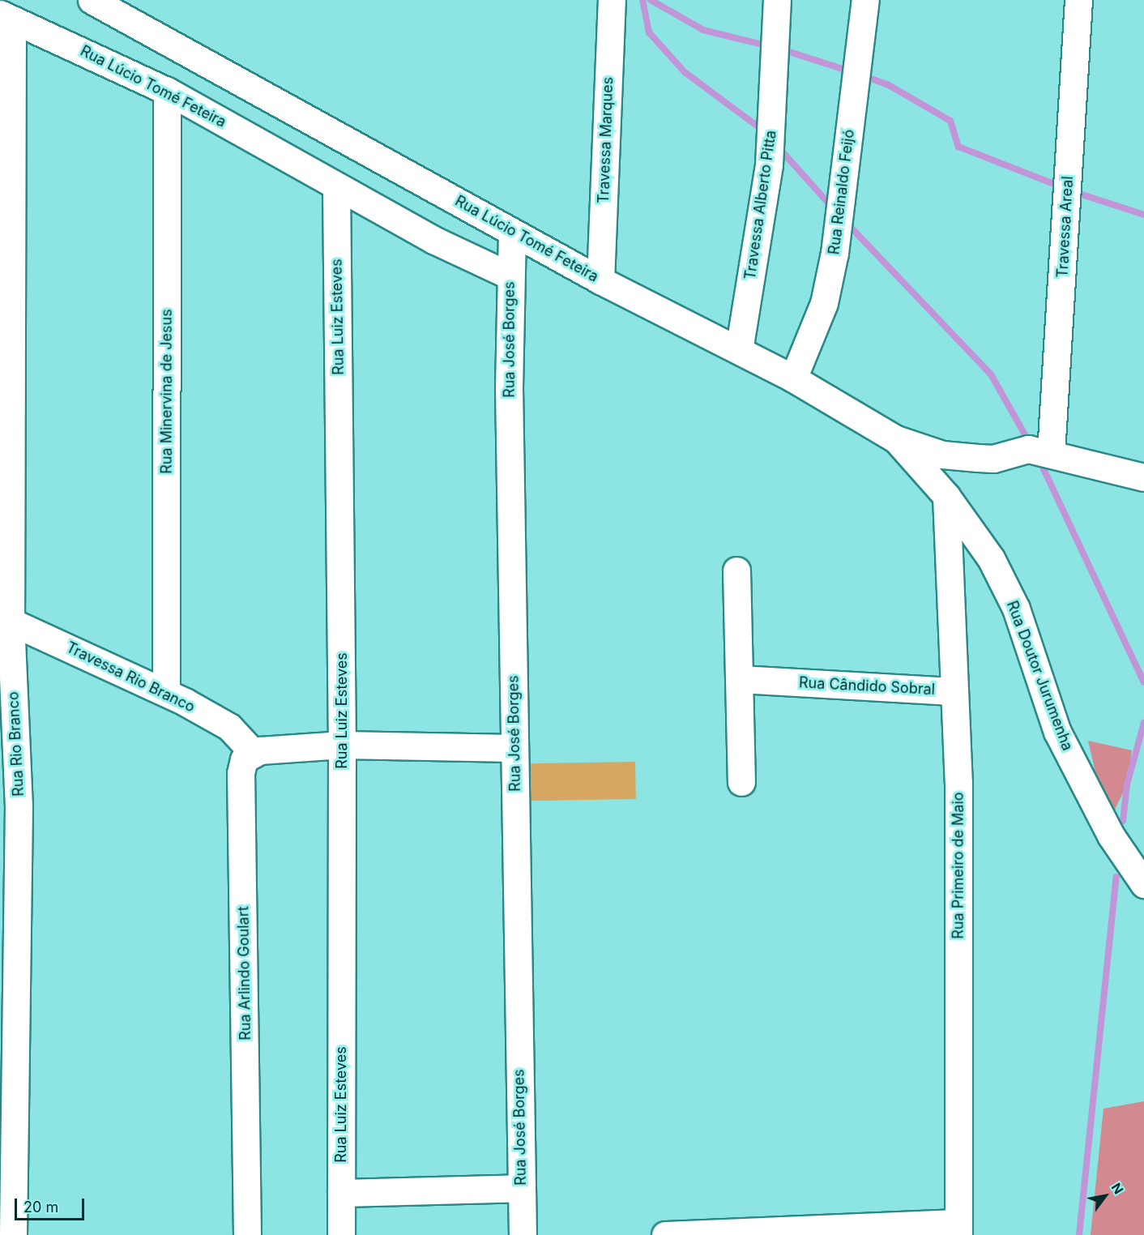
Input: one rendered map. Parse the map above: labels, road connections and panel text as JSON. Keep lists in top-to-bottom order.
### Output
{
  "streets": {
    "street": [
      "Rua Lúcio Tomé Feteira",
      "Travessa Marques",
      "Rua Reinaldo Feijó",
      "Travessa Alberto Pitta",
      "Travessa Areal",
      "Rua Luiz Esteves",
      "Rua José Borges",
      "Rua Minervina de Jesus",
      "Rua Doutor Jurumenha",
      "Travessa Rio Branco",
      "Rua Cândido Sobral",
      "Rua Rio Branco",
      "Rua Primeiro de Maio",
      "Rua Arlindo Goulart"
    ]
  },
  "crossings": [
    ["Rua Lúcio Tomé Feteira", "Travessa Marques"],
    ["Rua Lúcio Tomé Feteira", "Rua Reinaldo Feijó"],
    ["Rua Lúcio Tomé Feteira", "Travessa Alberto Pitta"],
    ["Rua Lúcio Tomé Feteira", "Rua Luiz Esteves"],
    ["Rua Lúcio Tomé Feteira", "Rua José Borges"],
    ["Rua Lúcio Tomé Feteira", "Rua Minervina de Jesus"],
    ["Rua Lúcio Tomé Feteira", "Rua Doutor Jurumenha"],
    ["Rua Lúcio Tomé Feteira", "Rua Rio Branco"],
    ["Rua Lúcio Tomé Feteira", "Rua Primeiro de Maio"],
    ["Rua Minervina de Jesus", "Travessa Rio Branco"],
    ["Rua Doutor Jurumenha", "Rua Primeiro de Maio"],
    ["Travessa Rio Branco", "Rua Rio Branco"],
    ["Travessa Rio Branco", "Rua Arlindo Goulart"],
    ["Rua Cândido Sobral", "Rua Primeiro de Maio"]
  ],
  "scale_bar": "20 m",
  "north": "top right"
}
